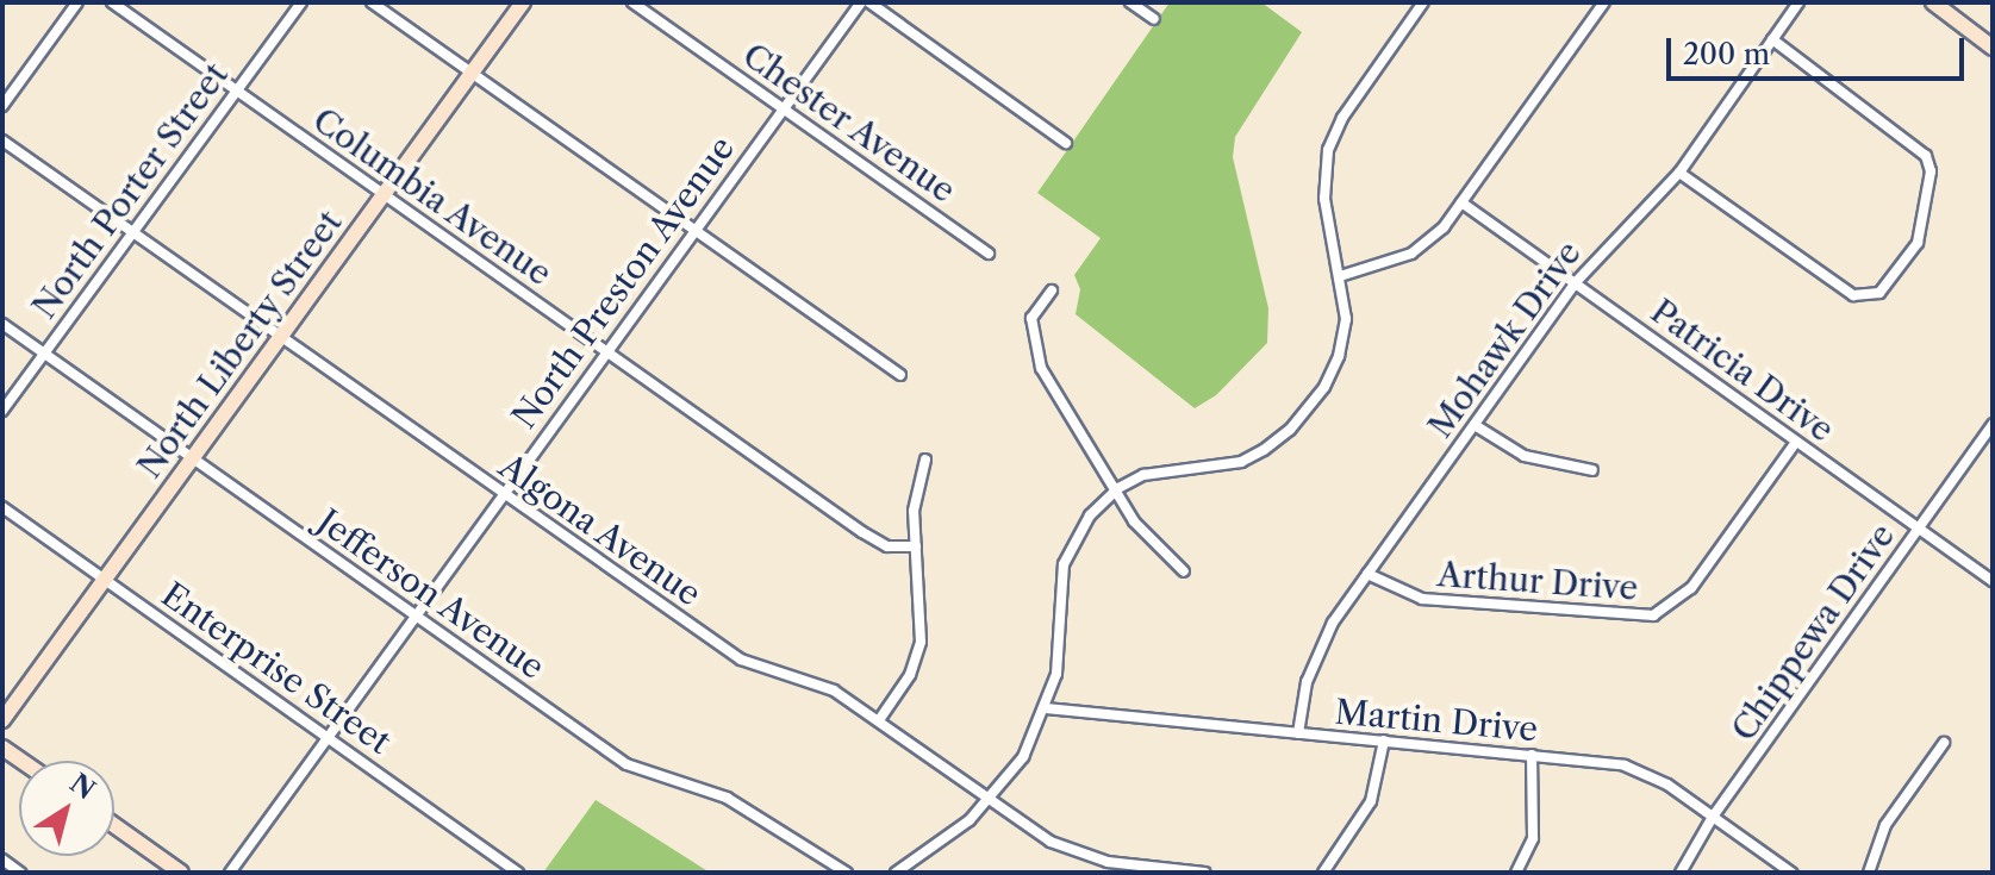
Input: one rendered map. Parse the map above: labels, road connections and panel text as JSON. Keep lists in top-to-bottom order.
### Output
{
  "streets": {
    "main road": ["North Liberty Street"],
    "street": [
      "Chester Avenue",
      "North Porter Street",
      "Columbia Avenue",
      "North Preston Avenue",
      "Mohawk Drive",
      "Patricia Drive",
      "Algona Avenue",
      "Arthur Drive",
      "Jefferson Avenue",
      "Chippewa Drive",
      "Enterprise Street",
      "Martin Drive"
    ]
  },
  "crossings": [
    ["Chester Avenue", "North Preston Avenue"],
    ["North Porter Street", "Columbia Avenue"],
    ["North Porter Street", "Algona Avenue"],
    ["North Porter Street", "Jefferson Avenue"],
    ["Columbia Avenue", "North Preston Avenue"],
    ["Columbia Avenue", "North Liberty Street"],
    ["North Preston Avenue", "Algona Avenue"],
    ["North Preston Avenue", "Jefferson Avenue"],
    ["North Preston Avenue", "Enterprise Street"],
    ["Mohawk Drive", "Patricia Drive"],
    ["Mohawk Drive", "Arthur Drive"],
    ["Mohawk Drive", "Martin Drive"],
    ["North Liberty Street", "Algona Avenue"],
    ["North Liberty Street", "Jefferson Avenue"],
    ["North Liberty Street", "Enterprise Street"],
    ["Patricia Drive", "Arthur Drive"],
    ["Patricia Drive", "Chippewa Drive"],
    ["Chippewa Drive", "Martin Drive"]
  ],
  "scale_bar": "200 m",
  "north": "top right"
}
